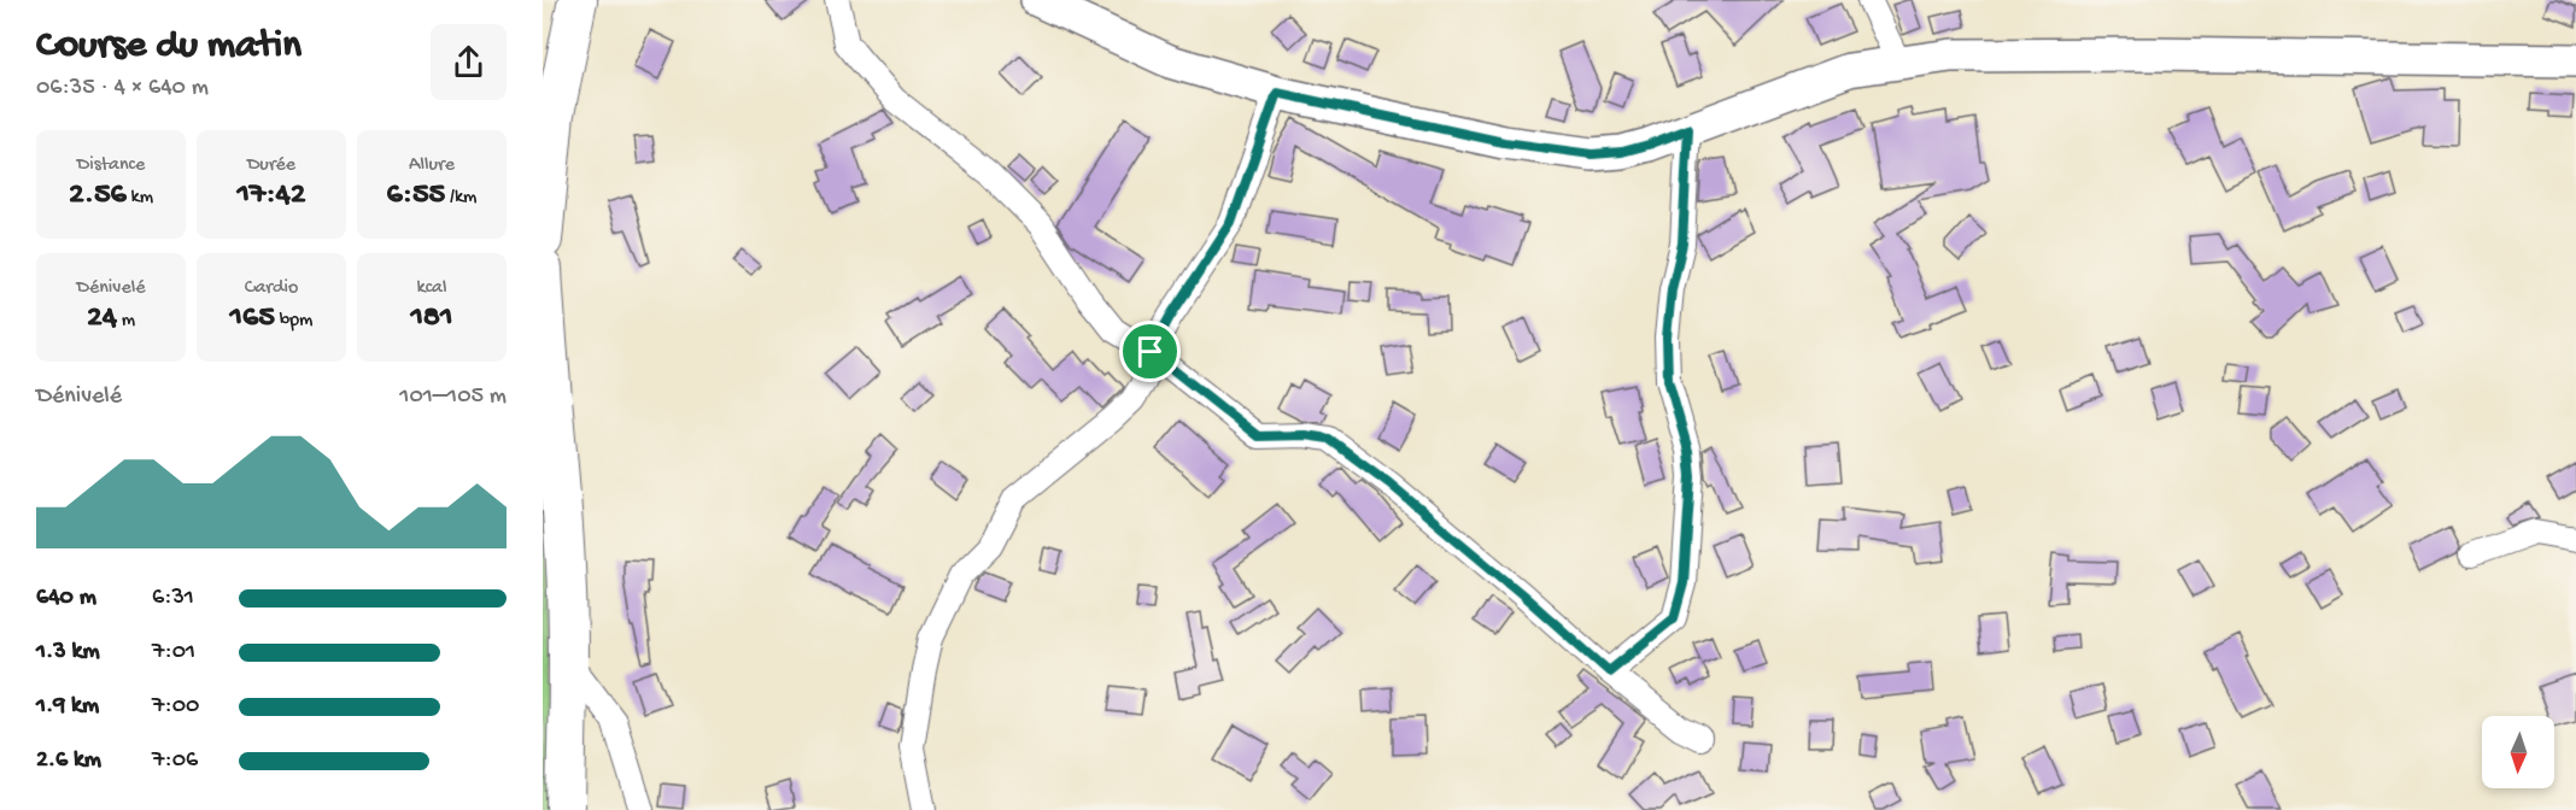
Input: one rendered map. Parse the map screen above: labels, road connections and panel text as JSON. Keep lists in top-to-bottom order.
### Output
{
  "north": "bottom",
  "page": {
    "heading": ["Course du matin", "06:35 · 4 × 640 m"],
    "stats": [
      ["Distance", "2.56 km"],
      ["Durée", "17:42"],
      ["Allure", "6:55 /km"],
      ["Dénivelé", "24 m"],
      ["Cardio", "165 bpm"],
      ["kcal", "181"]
    ],
    "chart": ["Dénivelé", "101–105 m"],
    "list": [
      {
        "name": "640 m",
        "note": "6:31"
      },
      {
        "name": "1.3 km",
        "note": "7:01"
      },
      {
        "name": "1.9 km",
        "note": "7:00"
      },
      {
        "name": "2.6 km",
        "note": "7:06"
      }
    ]
  }
}
